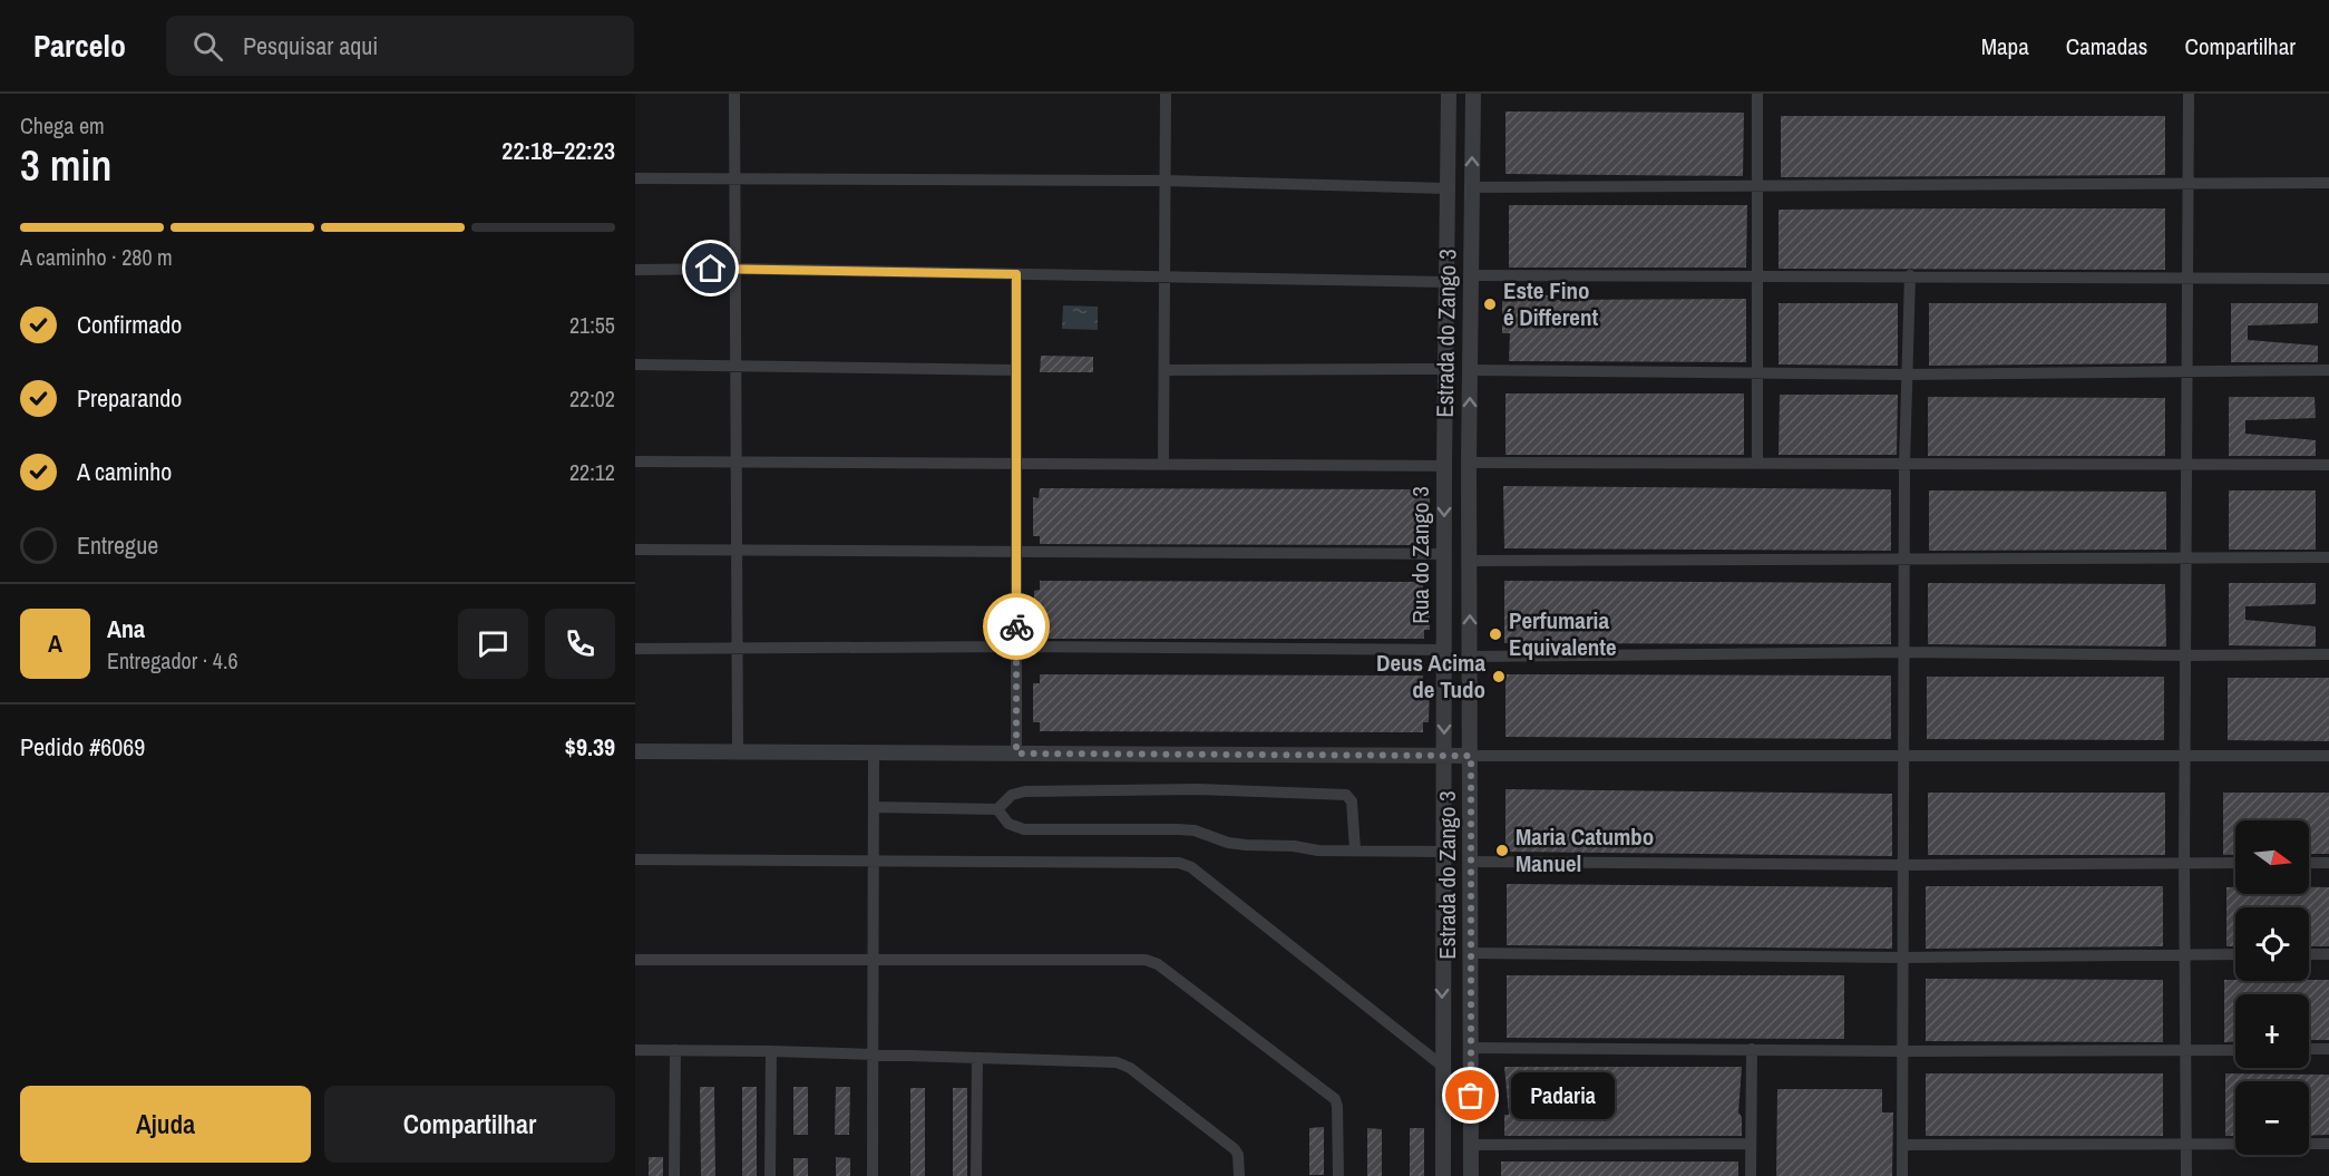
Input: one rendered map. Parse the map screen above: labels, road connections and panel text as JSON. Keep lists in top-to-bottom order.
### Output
{
  "streets": {
    "street": ["Estrada do Zango 3", "Rua do Zango 3"]
  },
  "one_way": ["Rua do Zango 3"],
  "places": [
    "Este Fino é Different",
    "Perfumaria Equivalente",
    "Deus Acima de Tudo",
    "Maria Catumbo Manuel",
    "Padaria"
  ],
  "north": "right",
  "page": {
    "header": "Parcelo",
    "search": "Pesquisar aqui",
    "nav": ["Mapa", "Camadas", "Compartilhar"],
    "heading": ["3 min", "Chega em", "22:18–22:23"],
    "panel": [
      "Ana",
      "Entregador · 4.6",
      "Pedido #6069",
      "$9.39"
    ],
    "bar": "A caminho · 280 m",
    "list": [
      ["Confirmado", "21:55"],
      ["Preparando", "22:02"],
      ["A caminho", "22:12"],
      "Entregue"
    ],
    "round": "A",
    "map_buttons": ["+", "−"],
    "buttons": ["Ajuda", "Compartilhar"],
    "bubble": "Padaria"
  }
}
